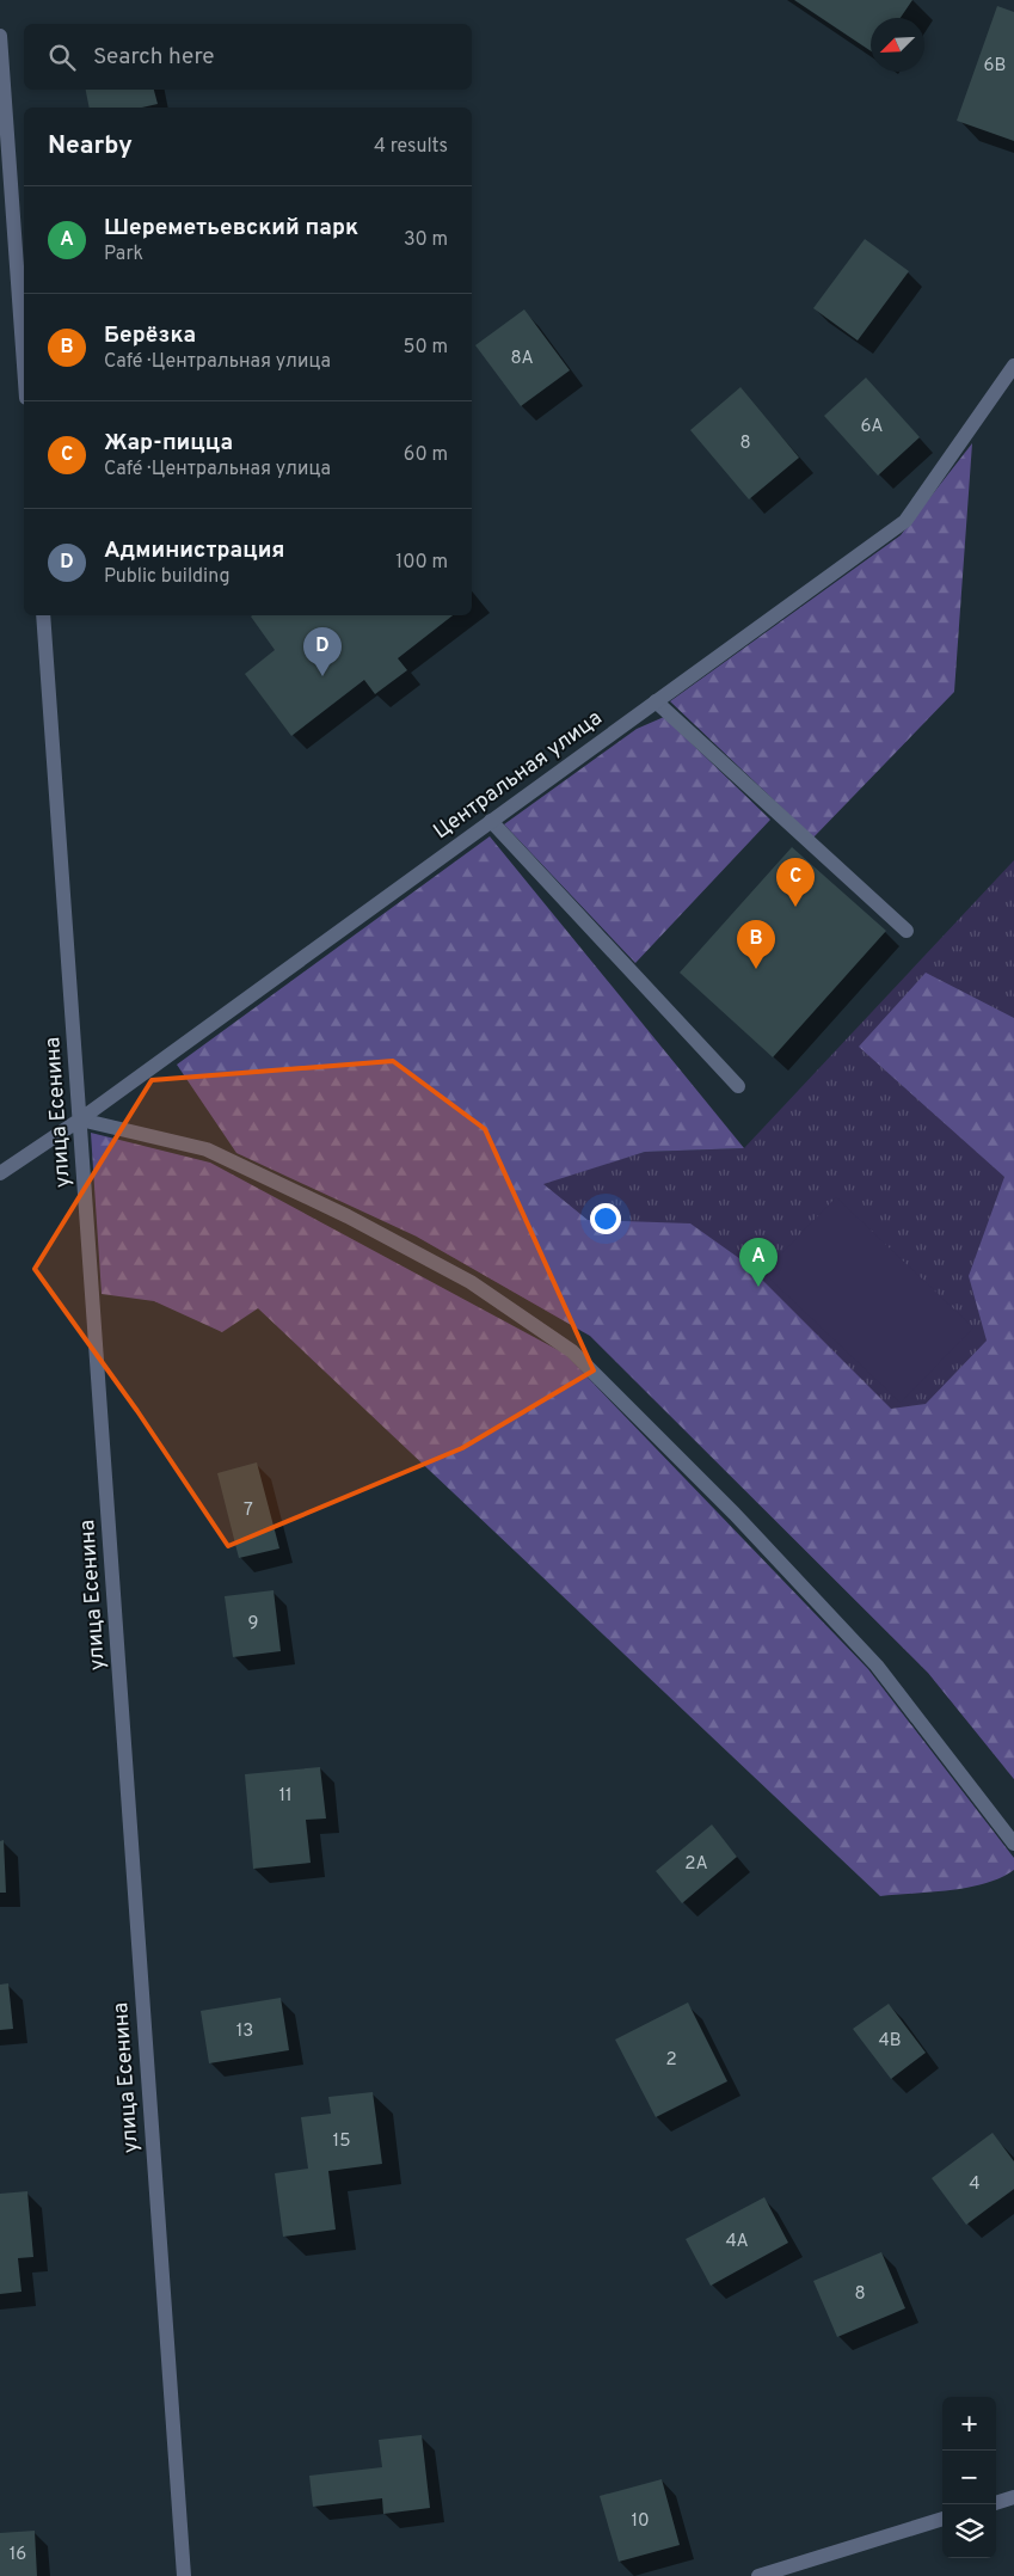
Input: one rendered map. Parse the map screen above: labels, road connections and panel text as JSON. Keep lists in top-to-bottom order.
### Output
{
  "streets": {
    "street": ["Центральная улица", "улица Есенина"]
  },
  "crossings": [
    ["Центральная улица", "улица Есенина"]
  ],
  "house_numbers": [
    "6В",
    "8А",
    "6А",
    "8",
    "7",
    "9",
    "11",
    "2А",
    "13",
    "4В",
    "2",
    "15",
    "4",
    "4А",
    "8",
    "10",
    "16"
  ],
  "north": "bottom left",
  "page": {
    "search": "Search here",
    "heading": ["Nearby", "4 results"],
    "list": [
      {
        "mark": "A",
        "name": "Шереметьевский парк",
        "note": "Park",
        "value": "30 m"
      },
      {
        "mark": "B",
        "name": "Берёзка",
        "note": "Café · Центральная улица",
        "value": "50 m"
      },
      {
        "mark": "C",
        "name": "Жар-пицца",
        "note": "Café · Центральная улица",
        "value": "60 m"
      },
      {
        "mark": "D",
        "name": "Администрация",
        "note": "Public building",
        "value": "100 m"
      }
    ],
    "pins": [
      "D",
      "C",
      "B",
      "A"
    ],
    "map_buttons": ["+", "−"]
  }
}
